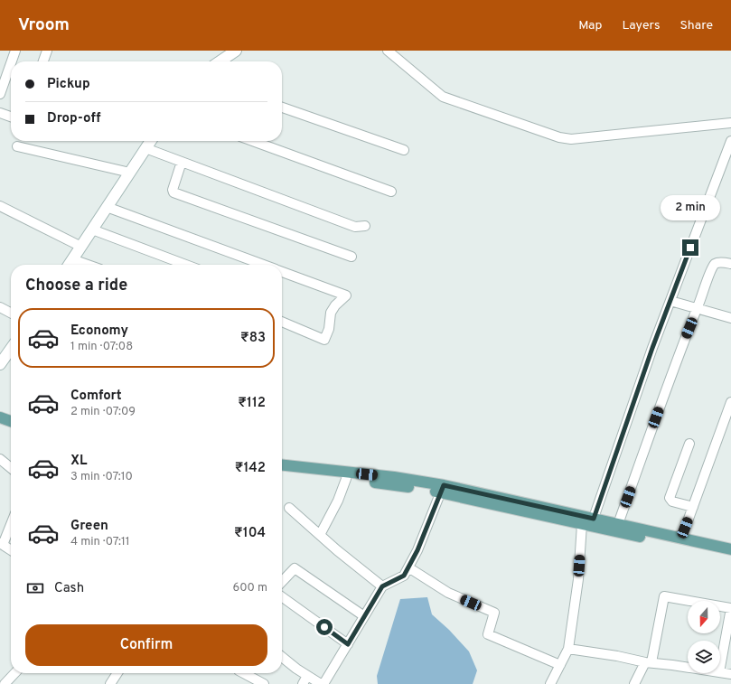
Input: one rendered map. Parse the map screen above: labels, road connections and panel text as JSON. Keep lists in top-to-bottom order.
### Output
{
  "north": "bottom",
  "page": {
    "header": "Vroom",
    "nav": ["Map", "Layers", "Share"],
    "banner": ["Pickup", "Drop-off"],
    "bubble": "2 min",
    "heading": "Choose a ride",
    "list": [
      {
        "name": "Economy",
        "note": "1 min · 07:08",
        "value": "₹83"
      },
      {
        "name": "Comfort",
        "note": "2 min · 07:09",
        "value": "₹112"
      },
      {
        "name": "XL",
        "note": "3 min · 07:10",
        "value": "₹142"
      },
      {
        "name": "Green",
        "note": "4 min · 07:11",
        "value": "₹104"
      }
    ],
    "pay": ["Cash", "600 m"],
    "buttons": "Confirm"
  }
}
